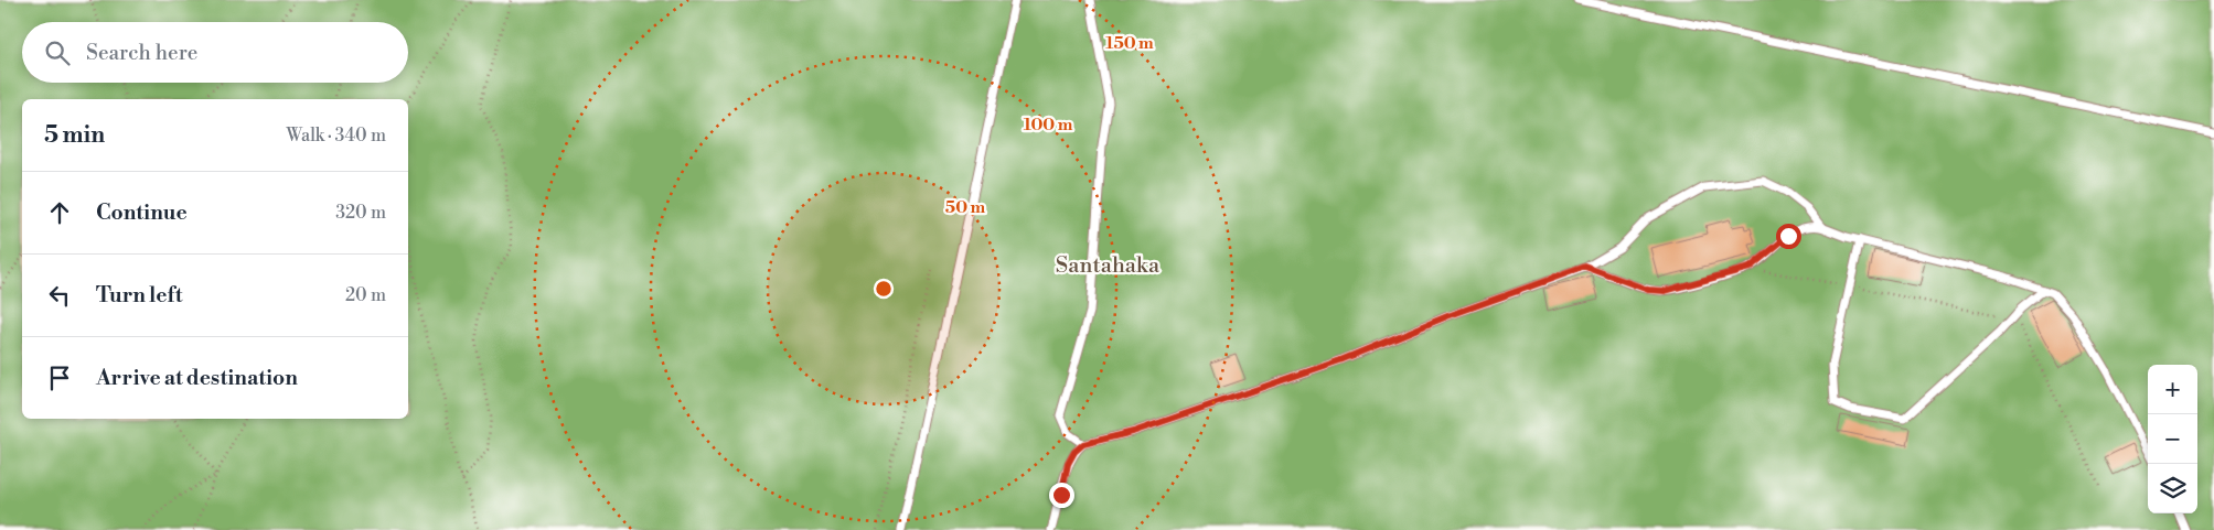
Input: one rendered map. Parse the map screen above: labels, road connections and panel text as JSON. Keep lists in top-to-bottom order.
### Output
{
  "parks": ["Santahaka"],
  "page": {
    "search": "Search here",
    "heading": ["5 min", "Walk · 340 m"],
    "list": [
      ["Continue", "320 m"],
      ["Turn left", "20 m"],
      "Arrive at destination"
    ],
    "map_buttons": ["+", "−"]
  },
  "rings": ["150 m", "100 m", "50 m"]
}
